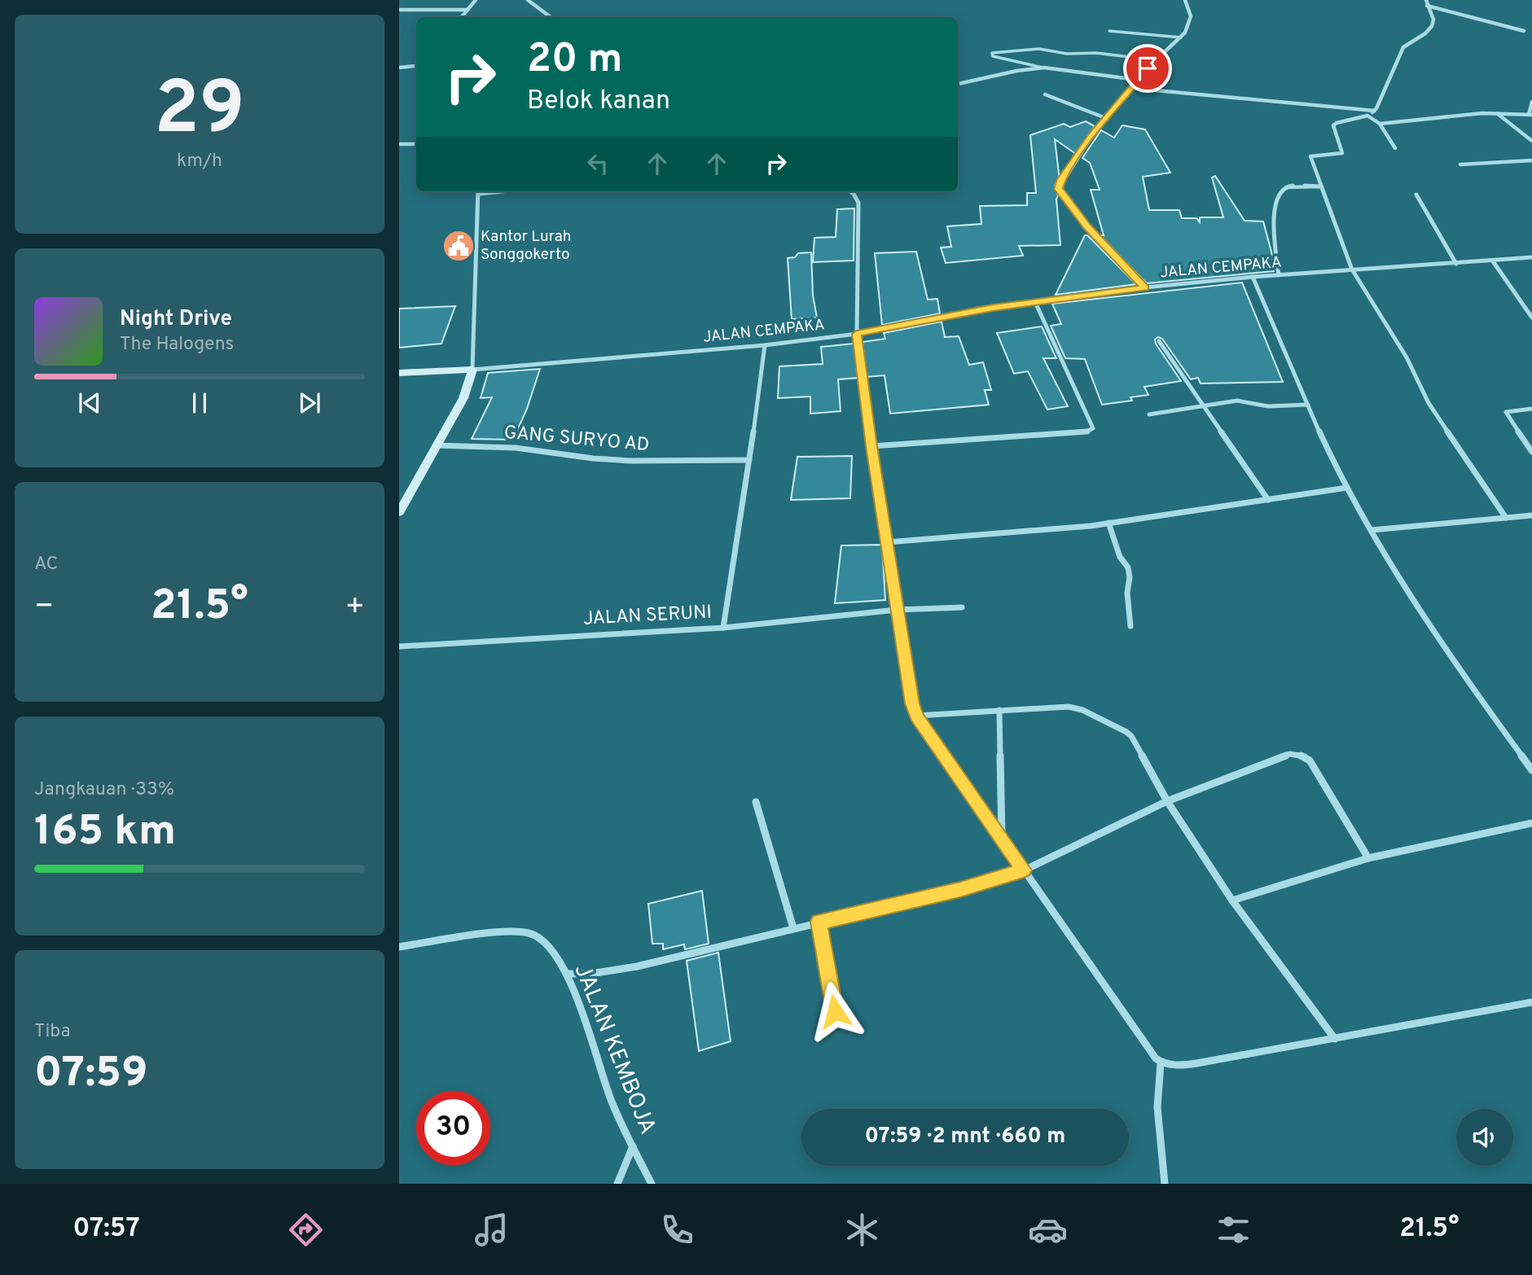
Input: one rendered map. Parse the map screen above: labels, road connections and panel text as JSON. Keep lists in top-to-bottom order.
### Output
{
  "streets": {
    "street": [
      "JALAN CEMPAKA",
      "GANG SURYO AD",
      "JALAN SERUNI",
      "JALAN KEMBOJA"
    ]
  },
  "places": {
    "public building": ["Kantor Lurah Songgokerto"]
  },
  "page": {
    "tile": [
      ["29", "km/h"],
      "AC",
      ["Jangkauan · 33%", "165 km"],
      ["Tiba", "07:59"]
    ],
    "turn": ["20 m", "Belok kanan"],
    "song": ["Night Drive", "The Halogens"],
    "heat": ["−", "21.5°", "+"],
    "limit": "30",
    "trip": "07:59 · 2 mnt · 660 m",
    "tabs": ["07:57", "21.5°"]
  }
}
